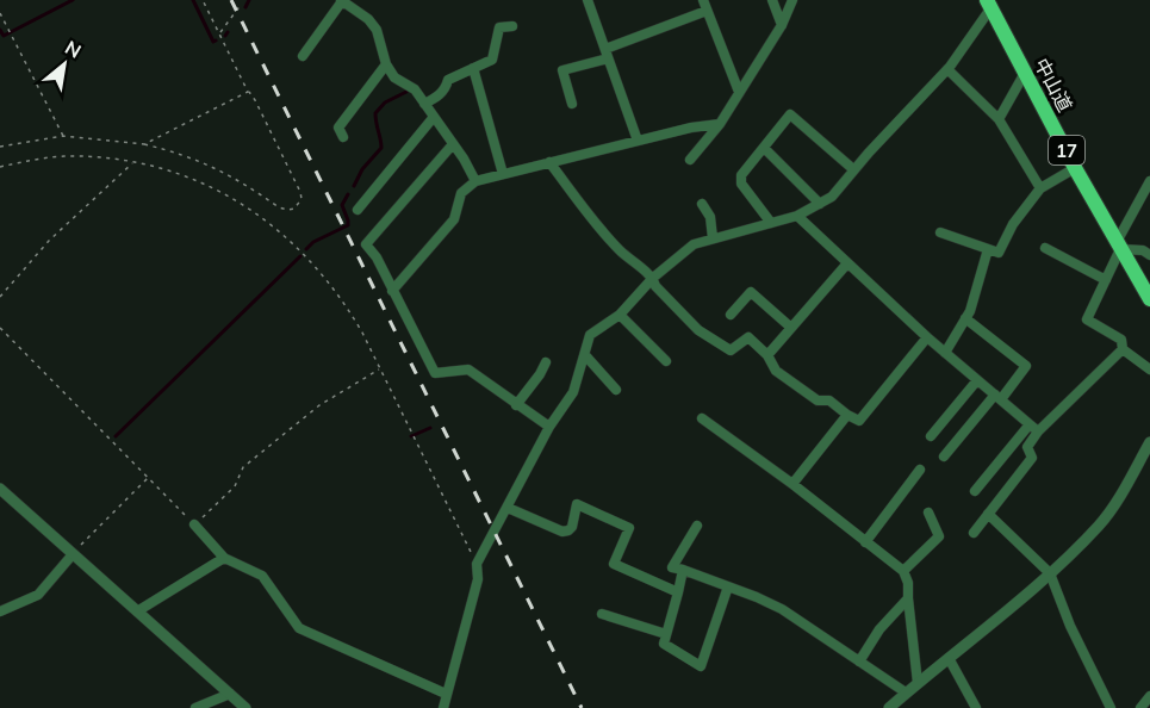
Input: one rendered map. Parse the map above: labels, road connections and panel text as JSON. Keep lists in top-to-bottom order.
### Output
{
  "streets": {
    "highway": ["中山道", "17"]
  },
  "north": "top right"
}
